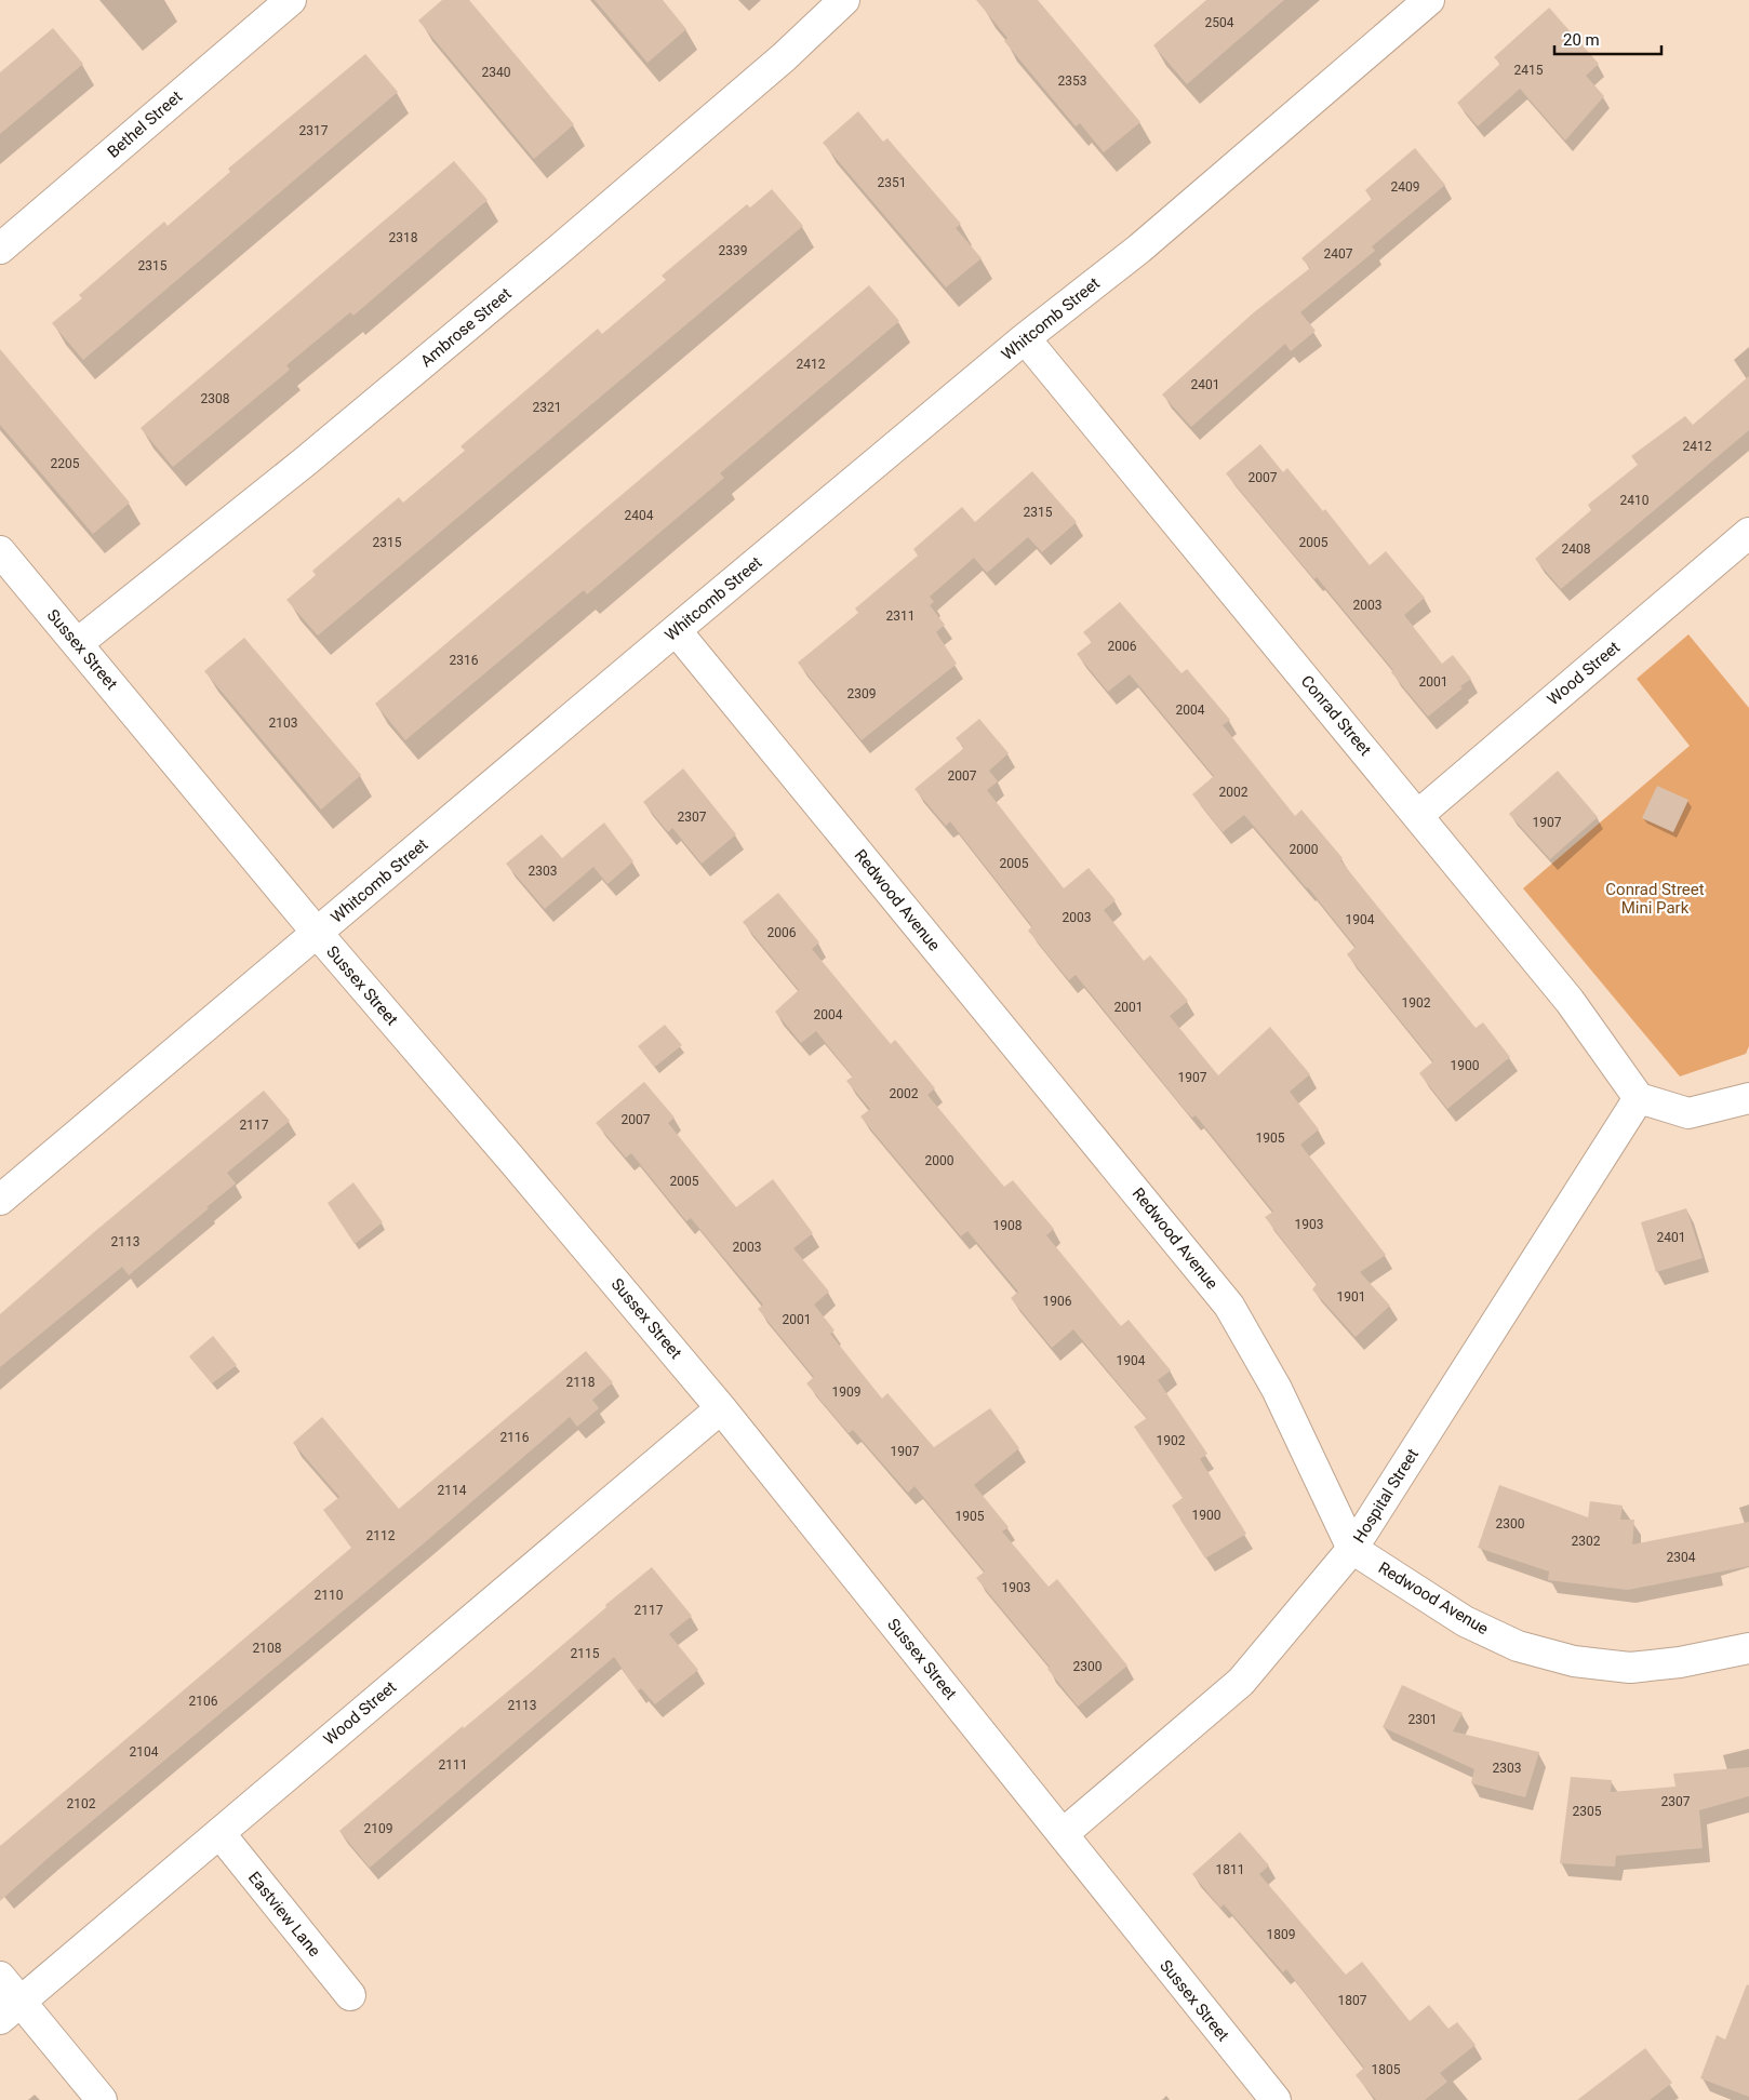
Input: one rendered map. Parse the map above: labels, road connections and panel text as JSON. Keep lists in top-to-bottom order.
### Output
{
  "streets": {
    "street": [
      "Bethel Street",
      "Whitcomb Street",
      "Ambrose Street",
      "Sussex Street",
      "Wood Street",
      "Conrad Street",
      "Redwood Avenue",
      "Hospital Street",
      "Eastview Lane"
    ]
  },
  "crossings": [
    ["Whitcomb Street", "Sussex Street"],
    ["Whitcomb Street", "Conrad Street"],
    ["Whitcomb Street", "Redwood Avenue"],
    ["Ambrose Street", "Sussex Street"],
    ["Sussex Street", "Wood Street"],
    ["Sussex Street", "Hospital Street"],
    ["Wood Street", "Conrad Street"],
    ["Wood Street", "Eastview Lane"],
    ["Conrad Street", "Hospital Street"],
    ["Redwood Avenue", "Hospital Street"]
  ],
  "parks": ["Conrad Street Mini Park"],
  "house_numbers": [
    "2504",
    "2415",
    "2340",
    "2353",
    "2317",
    "2351",
    "2409",
    "2318",
    "2339",
    "2407",
    "2315",
    "2412",
    "2401",
    "2308",
    "2321",
    "2412",
    "2205",
    "2007",
    "2410",
    "2315",
    "2404",
    "2315",
    "2005",
    "2408",
    "2003",
    "2311",
    "2006",
    "2316",
    "2001",
    "2309",
    "2004",
    "2103",
    "2007",
    "2002",
    "2307",
    "1907",
    "2000",
    "2005",
    "2303",
    "2003",
    "1904",
    "2006",
    "1902",
    "2001",
    "2004",
    "1900",
    "1907",
    "2002",
    "2007",
    "2117",
    "1905",
    "2000",
    "2005",
    "1903",
    "1908",
    "2401",
    "2113",
    "2003",
    "1901",
    "1906",
    "2001",
    "1904",
    "2118",
    "1909",
    "2116",
    "1902",
    "1907",
    "2114",
    "1900",
    "1905",
    "2300",
    "2112",
    "2302",
    "2304",
    "1903",
    "2110",
    "2117",
    "2108",
    "2115",
    "2300",
    "2106",
    "2113",
    "2301",
    "2104",
    "2111",
    "2303",
    "2307",
    "2102",
    "2305",
    "2109",
    "1811",
    "1809",
    "1807",
    "1805"
  ],
  "scale_bar": "20 m"
}
